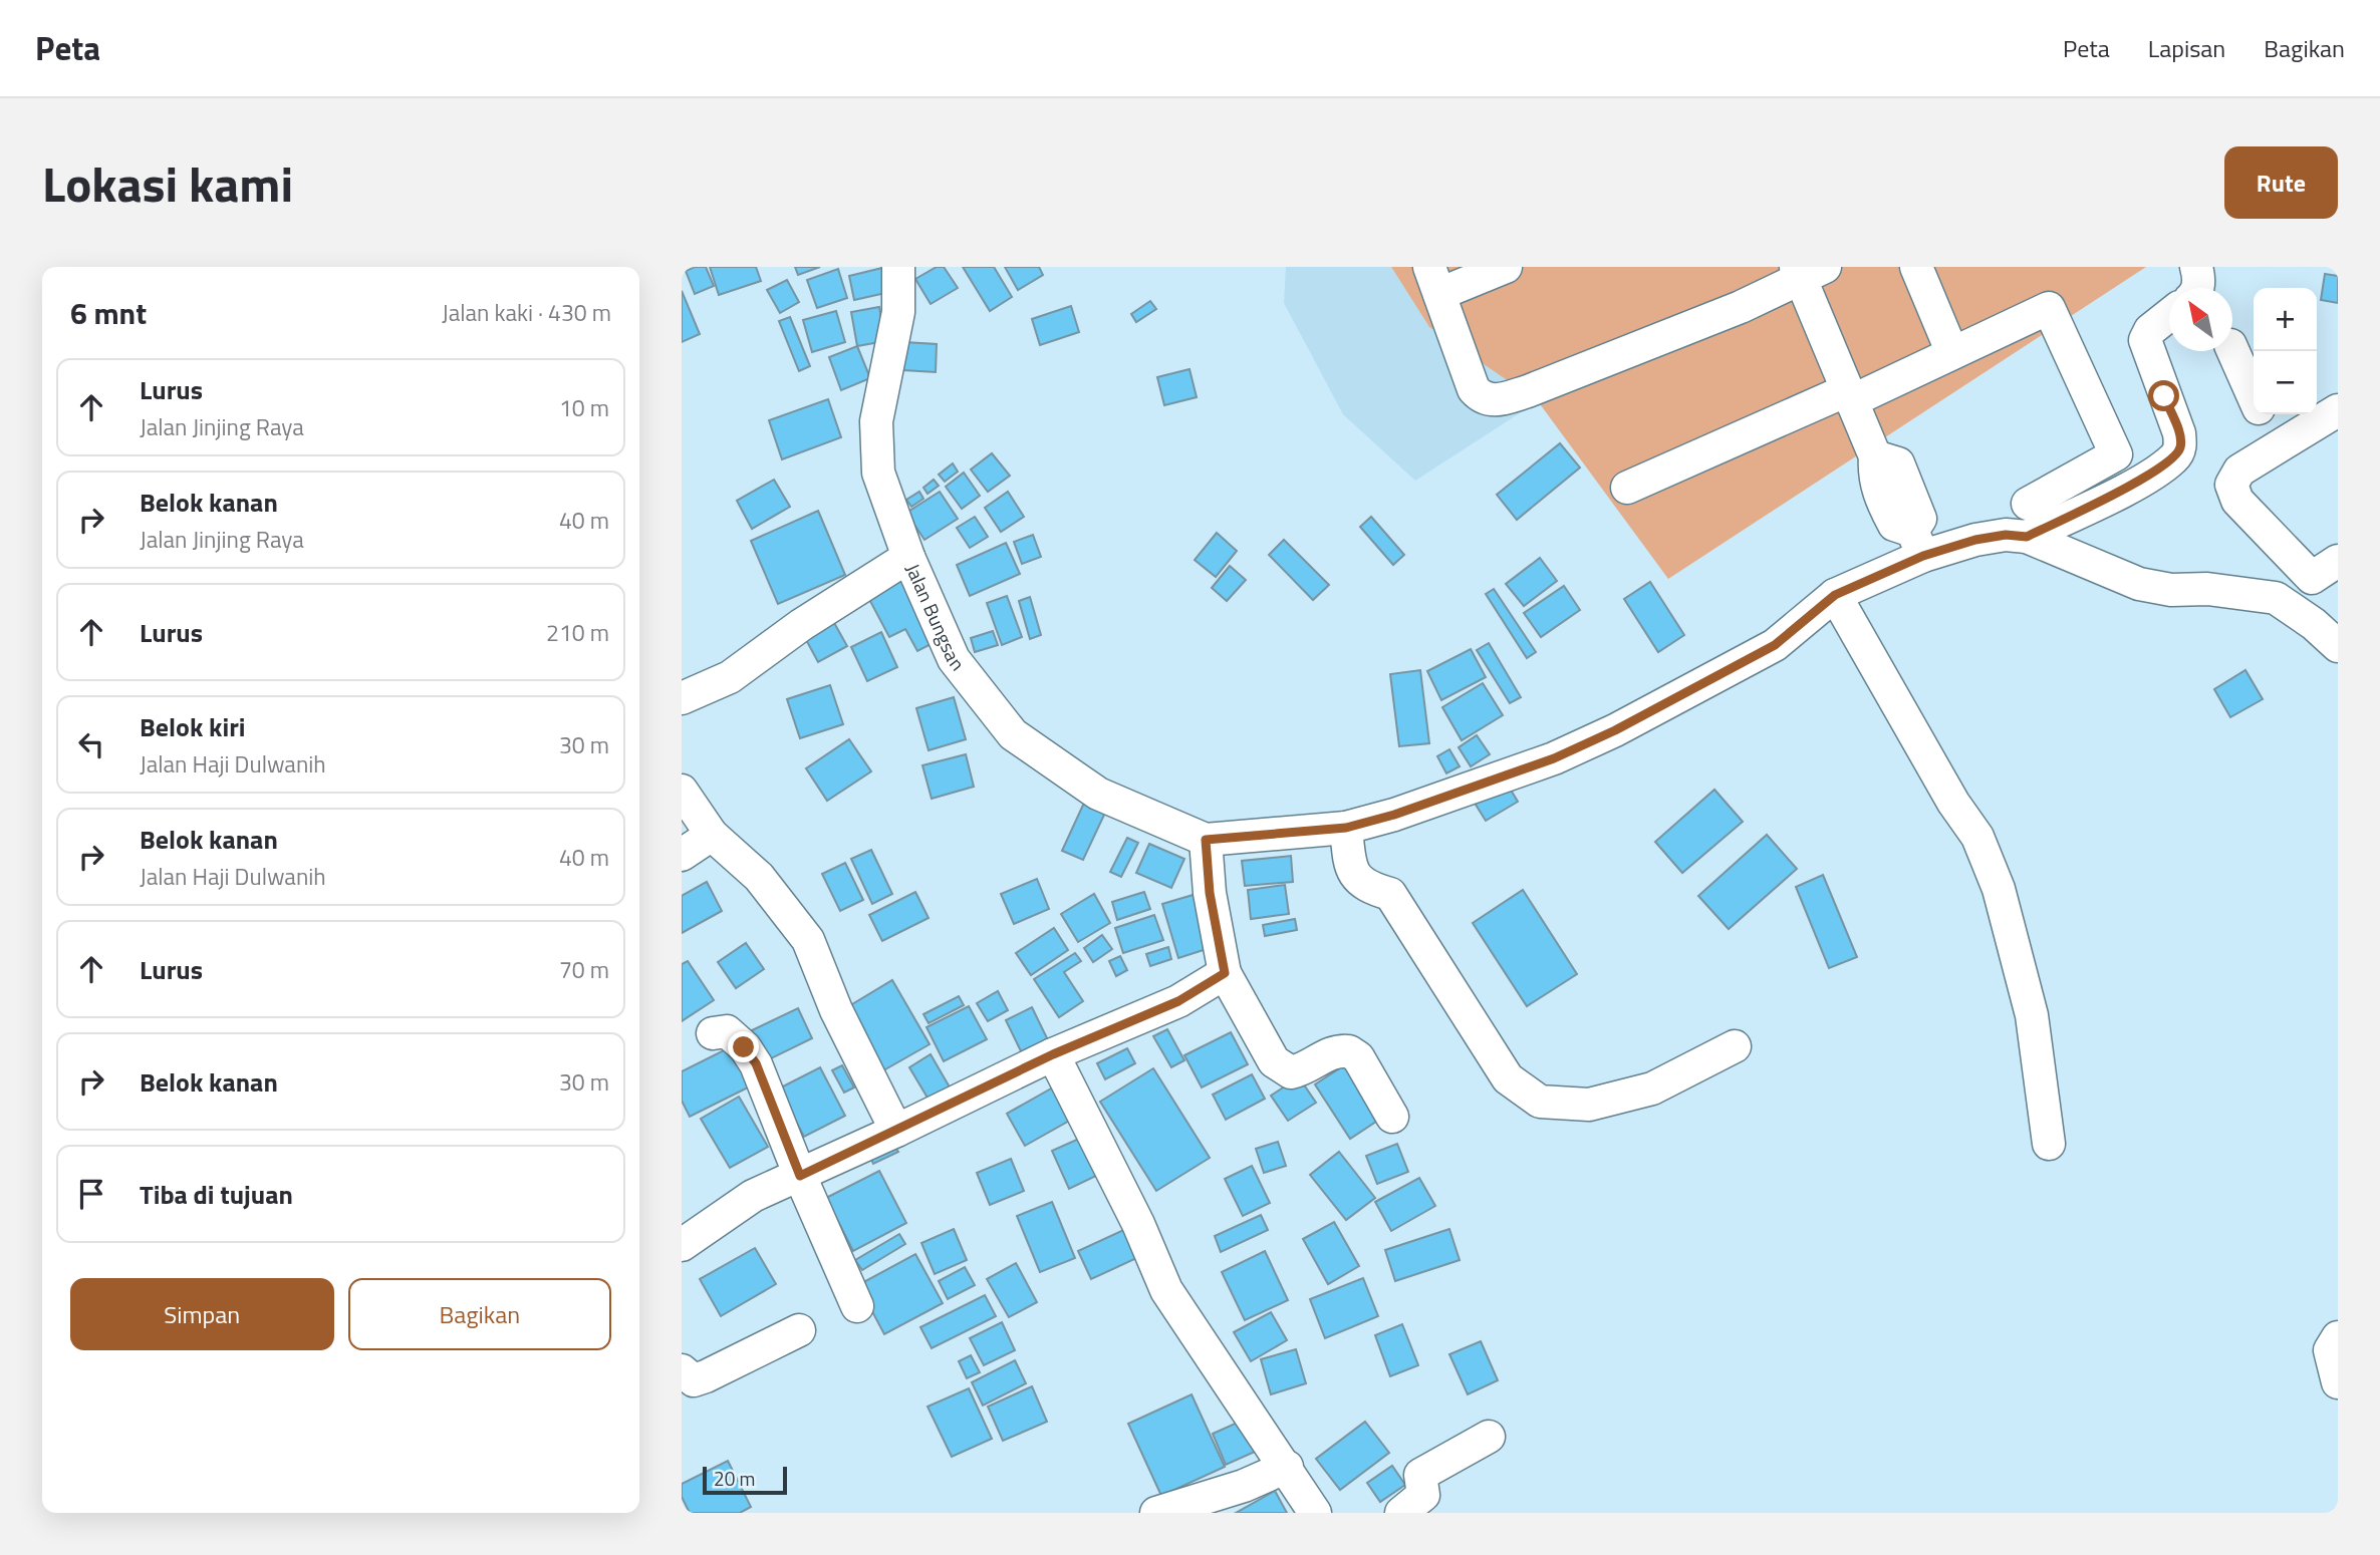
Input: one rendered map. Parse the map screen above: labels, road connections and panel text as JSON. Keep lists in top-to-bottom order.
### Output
{
  "streets": {
    "street": ["Jalan Bungsan"]
  },
  "scale_bar": "20 m",
  "north": "top left",
  "page": {
    "header": "Peta",
    "nav": ["Peta", "Lapisan", "Bagikan"],
    "title": "Lokasi kami",
    "buttons": [
      "Rute",
      ["Simpan", "Bagikan"]
    ],
    "heading": ["6 mnt", "Jalan kaki · 430 m"],
    "map_buttons": ["+", "−"],
    "list": [
      ["Lurus", "Jalan Jinjing Raya", "10 m"],
      ["Belok kanan", "Jalan Jinjing Raya", "40 m"],
      ["Lurus", "210 m"],
      ["Belok kiri", "Jalan Haji Dulwanih", "30 m"],
      ["Belok kanan", "Jalan Haji Dulwanih", "40 m"],
      ["Lurus", "70 m"],
      ["Belok kanan", "30 m"],
      "Tiba di tujuan"
    ],
    "scale": "20 m"
  }
}
